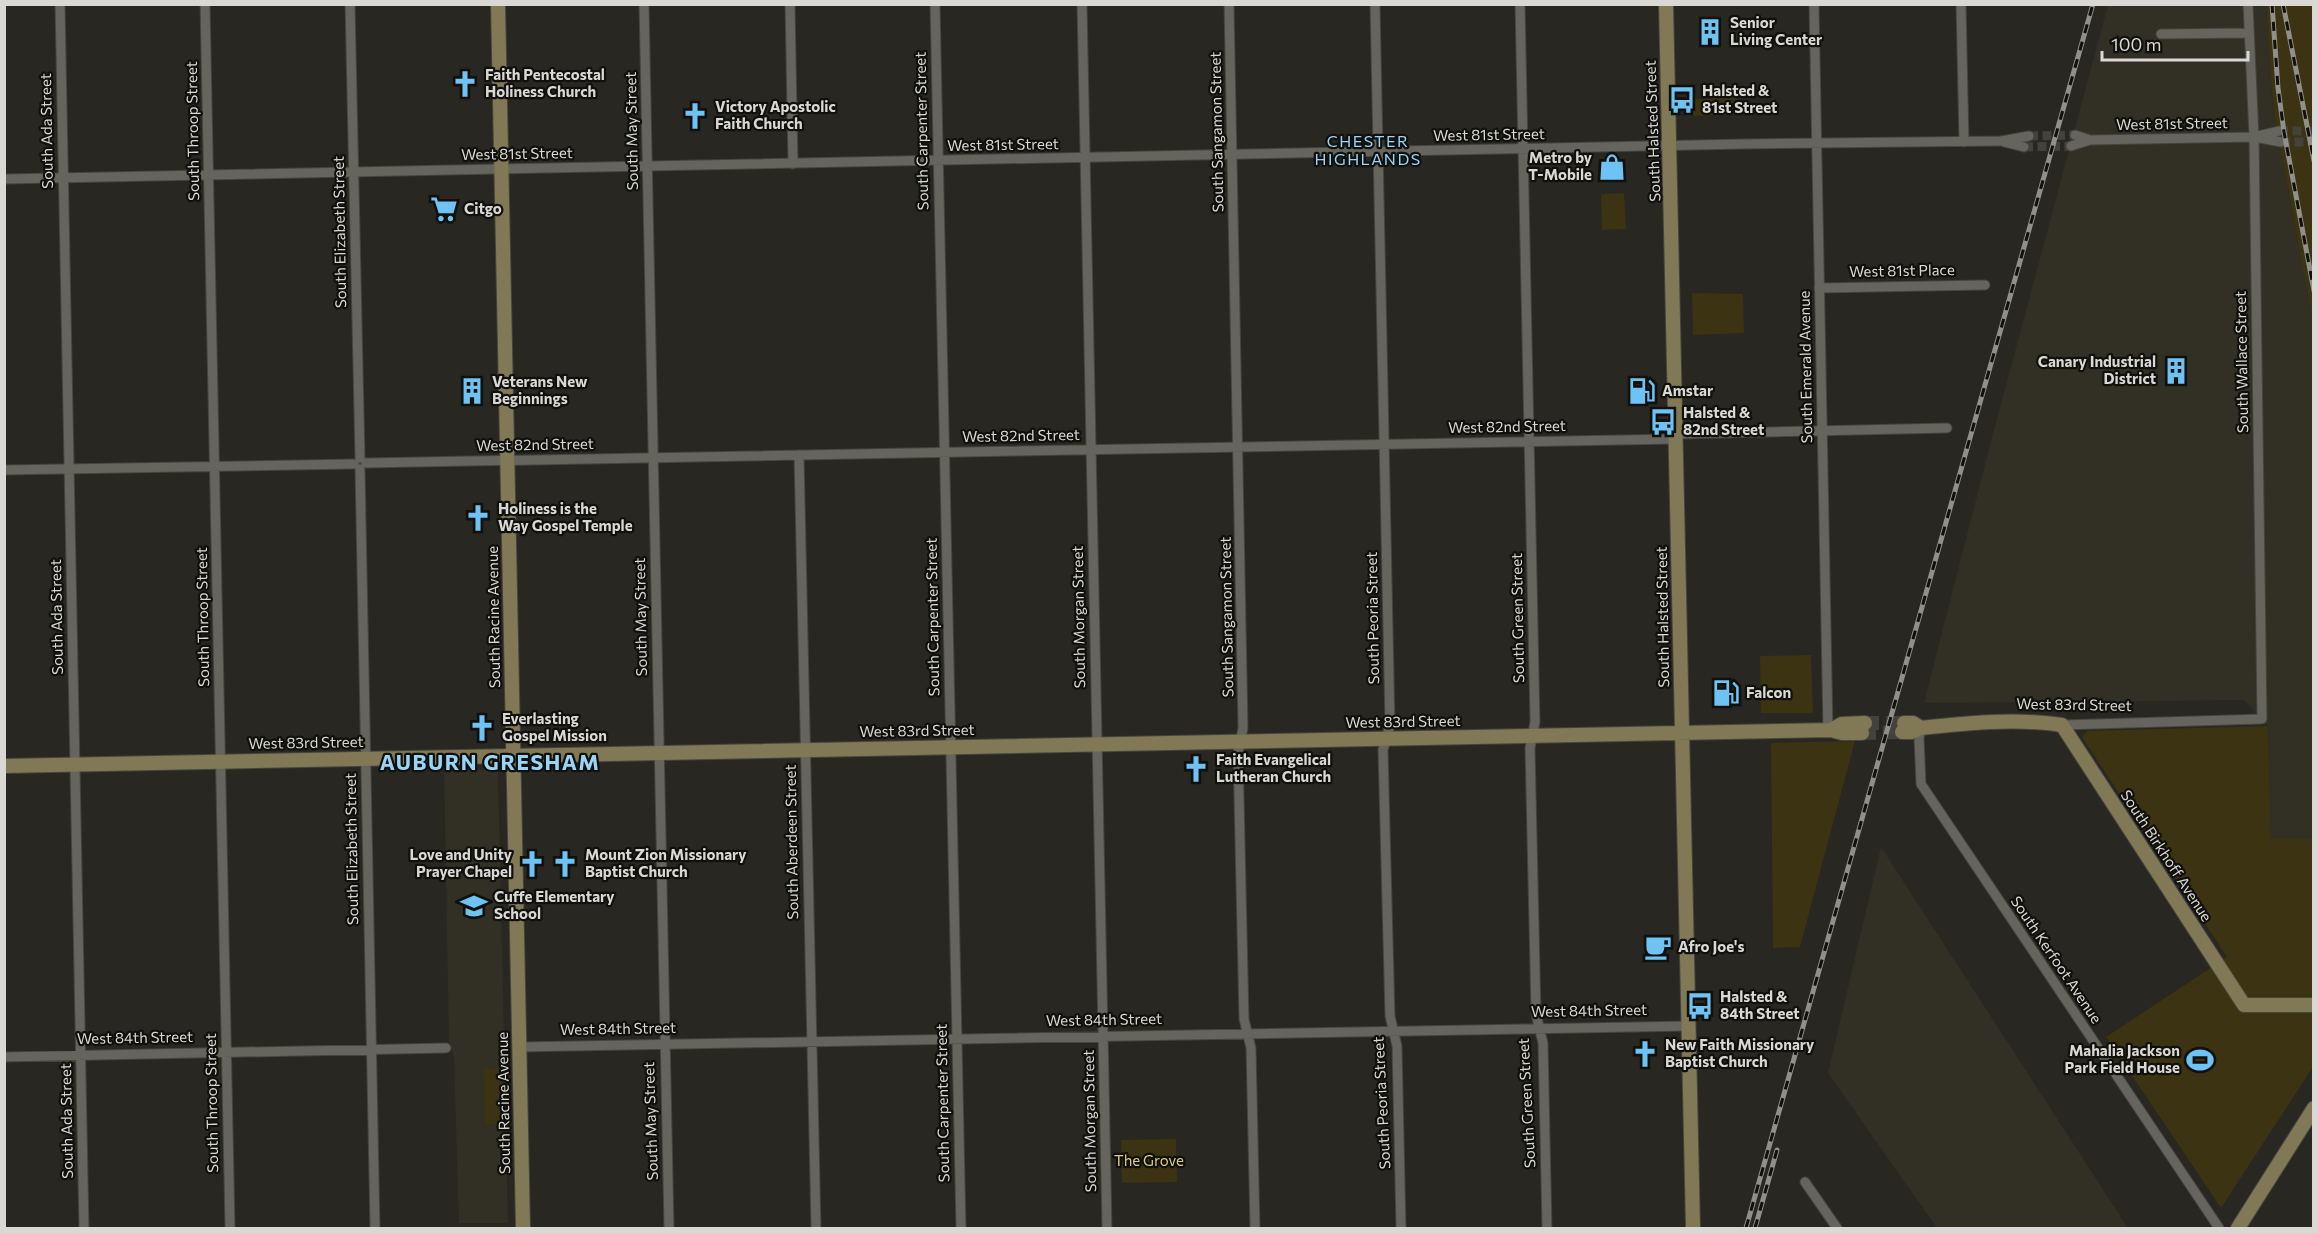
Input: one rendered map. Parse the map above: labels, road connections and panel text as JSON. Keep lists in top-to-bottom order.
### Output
{
  "streets": {
    "street": [
      "West 81st Street",
      "South Ada Street",
      "South Throop Street",
      "South May Street",
      "South Carpenter Street",
      "South Halsted Street",
      "South Sangamon Street",
      "South Elizabeth Street",
      "West 81st Place",
      "South Wallace Street",
      "South Emerald Avenue",
      "West 82nd Street",
      "South Racine Avenue",
      "South Morgan Street",
      "South Peoria Street",
      "South Green Street",
      "West 83rd Street",
      "South Aberdeen Street",
      "South Birkhoff Avenue",
      "South Kerfoot Avenue",
      "West 84th Street"
    ]
  },
  "crossings": [
    ["West 81st Street", "South Ada Street"],
    ["West 81st Street", "South Throop Street"],
    ["West 81st Street", "South May Street"],
    ["West 81st Street", "South Carpenter Street"],
    ["West 81st Street", "South Halsted Street"],
    ["West 81st Street", "South Sangamon Street"],
    ["West 81st Street", "South Elizabeth Street"],
    ["West 81st Street", "South Wallace Street"],
    ["West 81st Street", "South Emerald Avenue"],
    ["West 81st Street", "South Racine Avenue"],
    ["West 81st Street", "South Morgan Street"],
    ["West 81st Street", "South Peoria Street"],
    ["West 81st Street", "South Green Street"],
    ["South Ada Street", "West 82nd Street"],
    ["South Ada Street", "West 83rd Street"],
    ["South Ada Street", "West 84th Street"],
    ["South Throop Street", "West 82nd Street"],
    ["South Throop Street", "West 83rd Street"],
    ["South Throop Street", "West 84th Street"],
    ["South May Street", "West 82nd Street"],
    ["South May Street", "West 83rd Street"],
    ["South May Street", "West 84th Street"],
    ["South Carpenter Street", "West 82nd Street"],
    ["South Carpenter Street", "West 83rd Street"],
    ["South Carpenter Street", "West 84th Street"],
    ["South Halsted Street", "West 82nd Street"],
    ["South Halsted Street", "West 83rd Street"],
    ["South Halsted Street", "West 84th Street"],
    ["South Sangamon Street", "West 82nd Street"],
    ["South Sangamon Street", "West 83rd Street"],
    ["South Sangamon Street", "West 84th Street"],
    ["South Elizabeth Street", "West 82nd Street"],
    ["South Elizabeth Street", "West 83rd Street"],
    ["South Elizabeth Street", "West 84th Street"],
    ["West 81st Place", "South Emerald Avenue"],
    ["South Wallace Street", "West 83rd Street"],
    ["South Emerald Avenue", "West 82nd Street"],
    ["South Emerald Avenue", "West 83rd Street"],
    ["West 82nd Street", "South Racine Avenue"],
    ["West 82nd Street", "South Morgan Street"],
    ["West 82nd Street", "South Peoria Street"],
    ["West 82nd Street", "South Green Street"],
    ["West 82nd Street", "South Aberdeen Street"],
    ["South Racine Avenue", "West 83rd Street"],
    ["South Racine Avenue", "West 84th Street"],
    ["South Morgan Street", "West 83rd Street"],
    ["South Morgan Street", "West 84th Street"],
    ["South Peoria Street", "West 83rd Street"],
    ["South Peoria Street", "West 84th Street"],
    ["South Green Street", "West 83rd Street"],
    ["South Green Street", "West 84th Street"],
    ["West 83rd Street", "South Aberdeen Street"],
    ["West 83rd Street", "South Birkhoff Avenue"],
    ["West 83rd Street", "South Kerfoot Avenue"],
    ["South Aberdeen Street", "West 84th Street"]
  ],
  "districts": ["CHESTER HIGHLANDS", "AUBURN GRESHAM"],
  "parks": ["The Grove"],
  "places": {
    "building": ["Senior Living Center", "Canary Industrial District", "Veterans New Beginnings"],
    "church": [
      "Faith Pentecostal Holiness Church",
      "Victory Apostolic Faith Church",
      "Holiness is the Way Gospel Temple",
      "Everlasting Gospel Mission",
      "Faith Evangelical Lutheran Church",
      "Love and Unity Prayer Chapel",
      "Mount Zion Missionary Baptist Church",
      "New Faith Missionary Baptist Church"
    ],
    "bus stop": ["Halsted & 81st Street", "Halsted & 82nd Street", "Halsted & 84th Street"],
    "shop": ["Metro by T-Mobile"],
    "supermarket": ["Citgo"],
    "fuel station": ["Amstar", "Falcon"],
    "school or university": ["Cuffe Elementary School"],
    "cafe": ["Afro Joe's"],
    "sports": ["Mahalia Jackson Park Field House"]
  },
  "scale_bar": "100 m"
}
